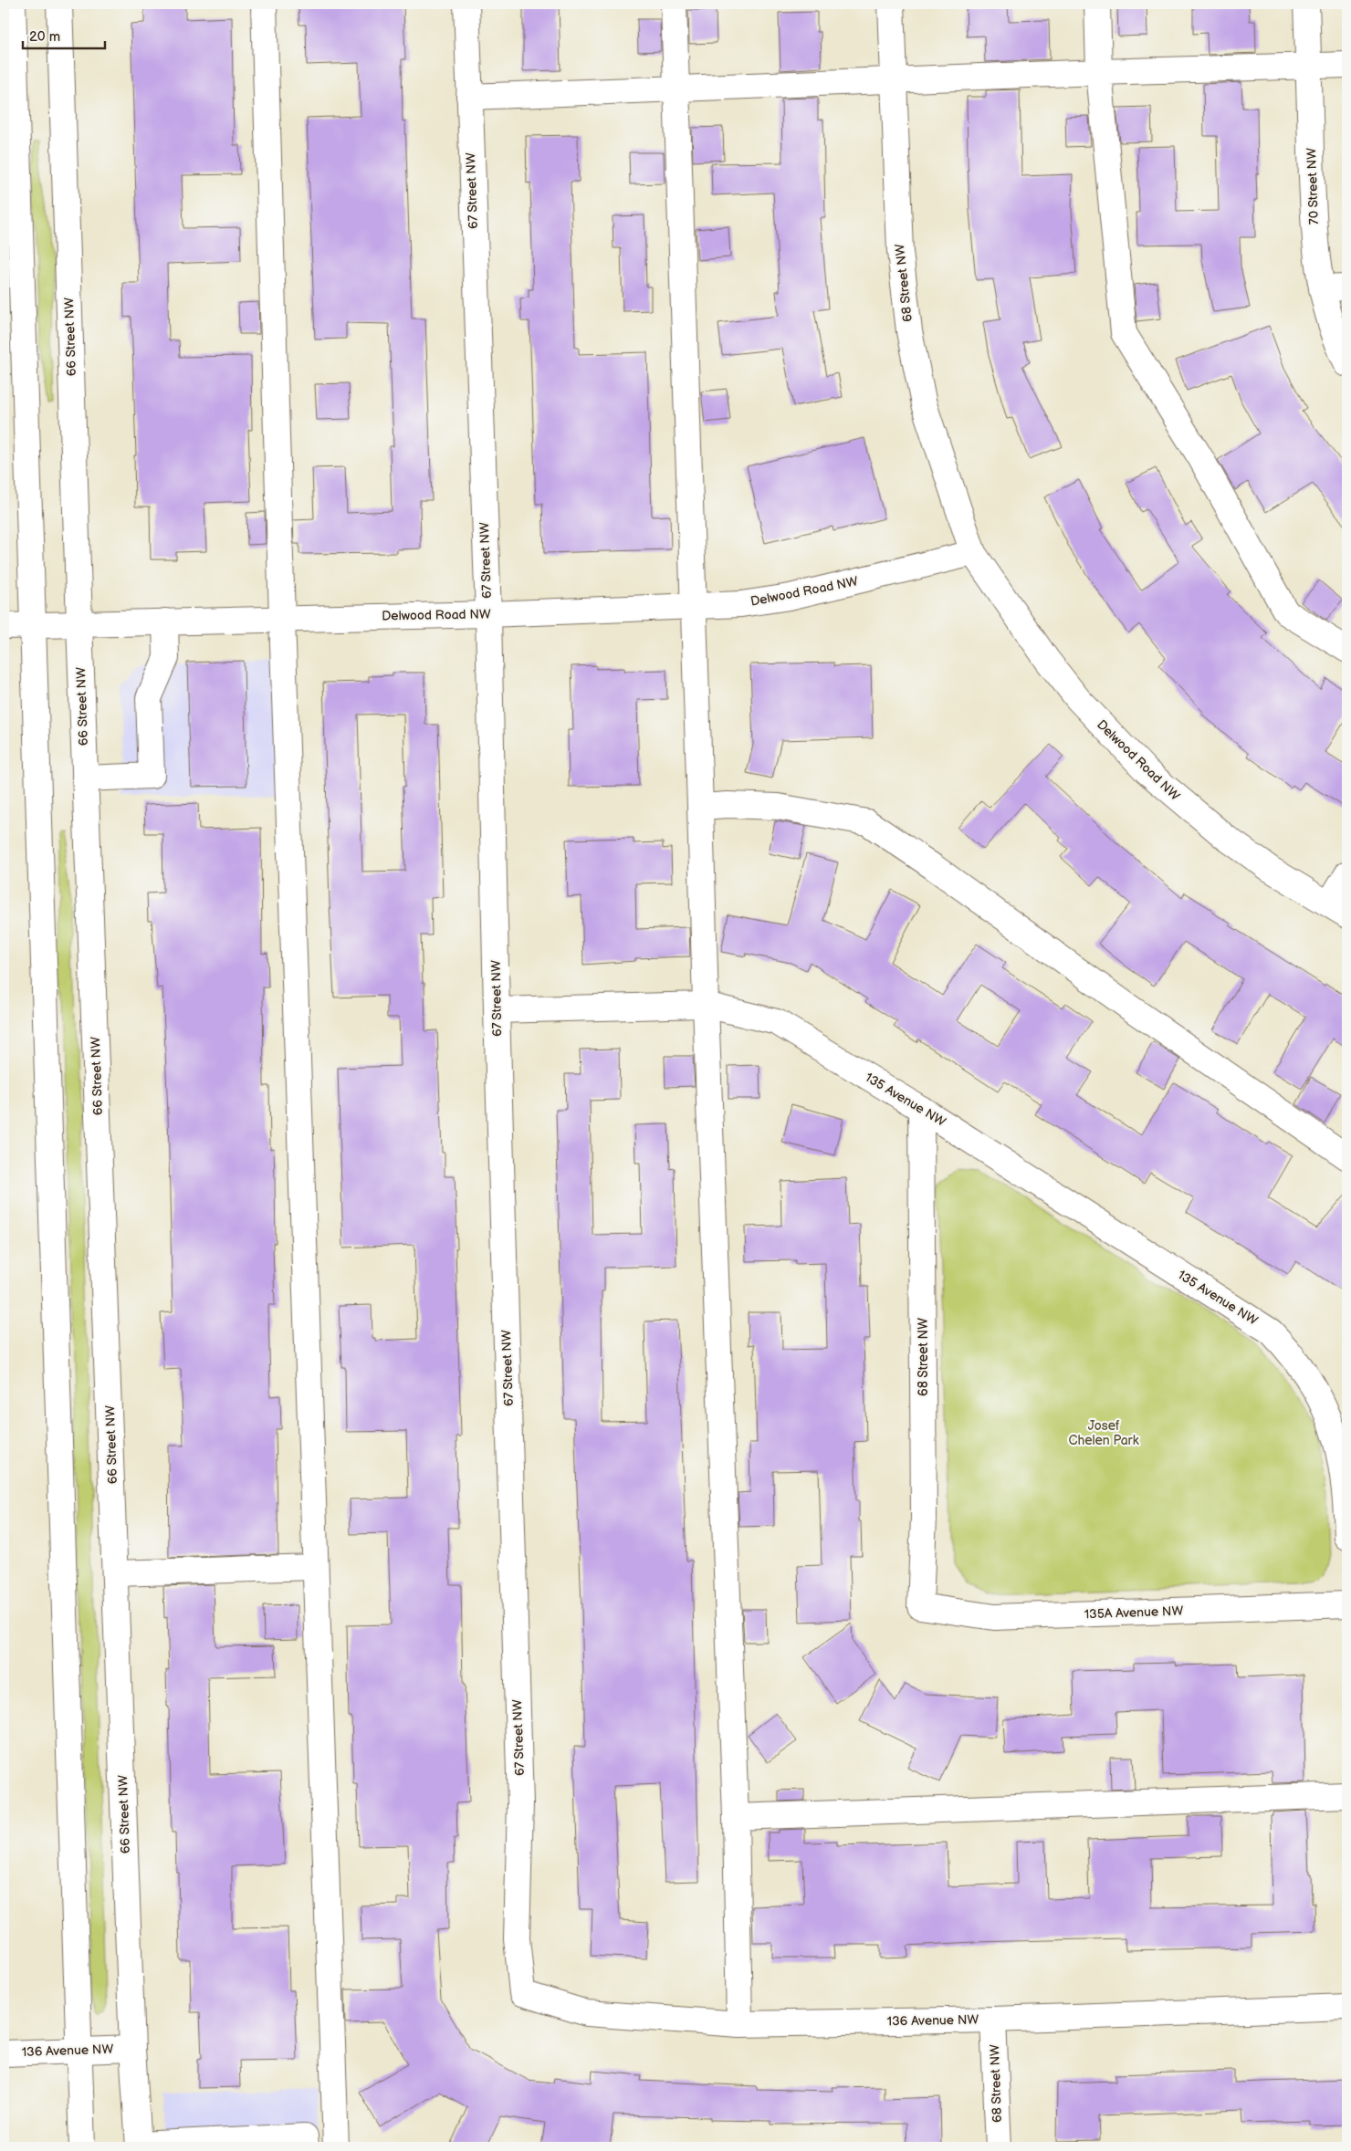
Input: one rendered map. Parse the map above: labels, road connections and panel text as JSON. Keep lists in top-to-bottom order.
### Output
{
  "streets": {
    "street": [
      "70 Street NW",
      "67 Street NW",
      "68 Street NW",
      "66 Street NW",
      "Delwood Road NW",
      "135 Avenue NW",
      "135A Avenue NW",
      "136 Avenue NW"
    ]
  },
  "crossings": [
    ["67 Street NW", "Delwood Road NW"],
    ["67 Street NW", "135 Avenue NW"],
    ["67 Street NW", "136 Avenue NW"],
    ["68 Street NW", "Delwood Road NW"],
    ["68 Street NW", "135 Avenue NW"],
    ["68 Street NW", "135A Avenue NW"],
    ["68 Street NW", "136 Avenue NW"],
    ["66 Street NW", "Delwood Road NW"],
    ["66 Street NW", "136 Avenue NW"]
  ],
  "parks": ["Josef Chelen Park"],
  "scale_bar": "20 m"
}
